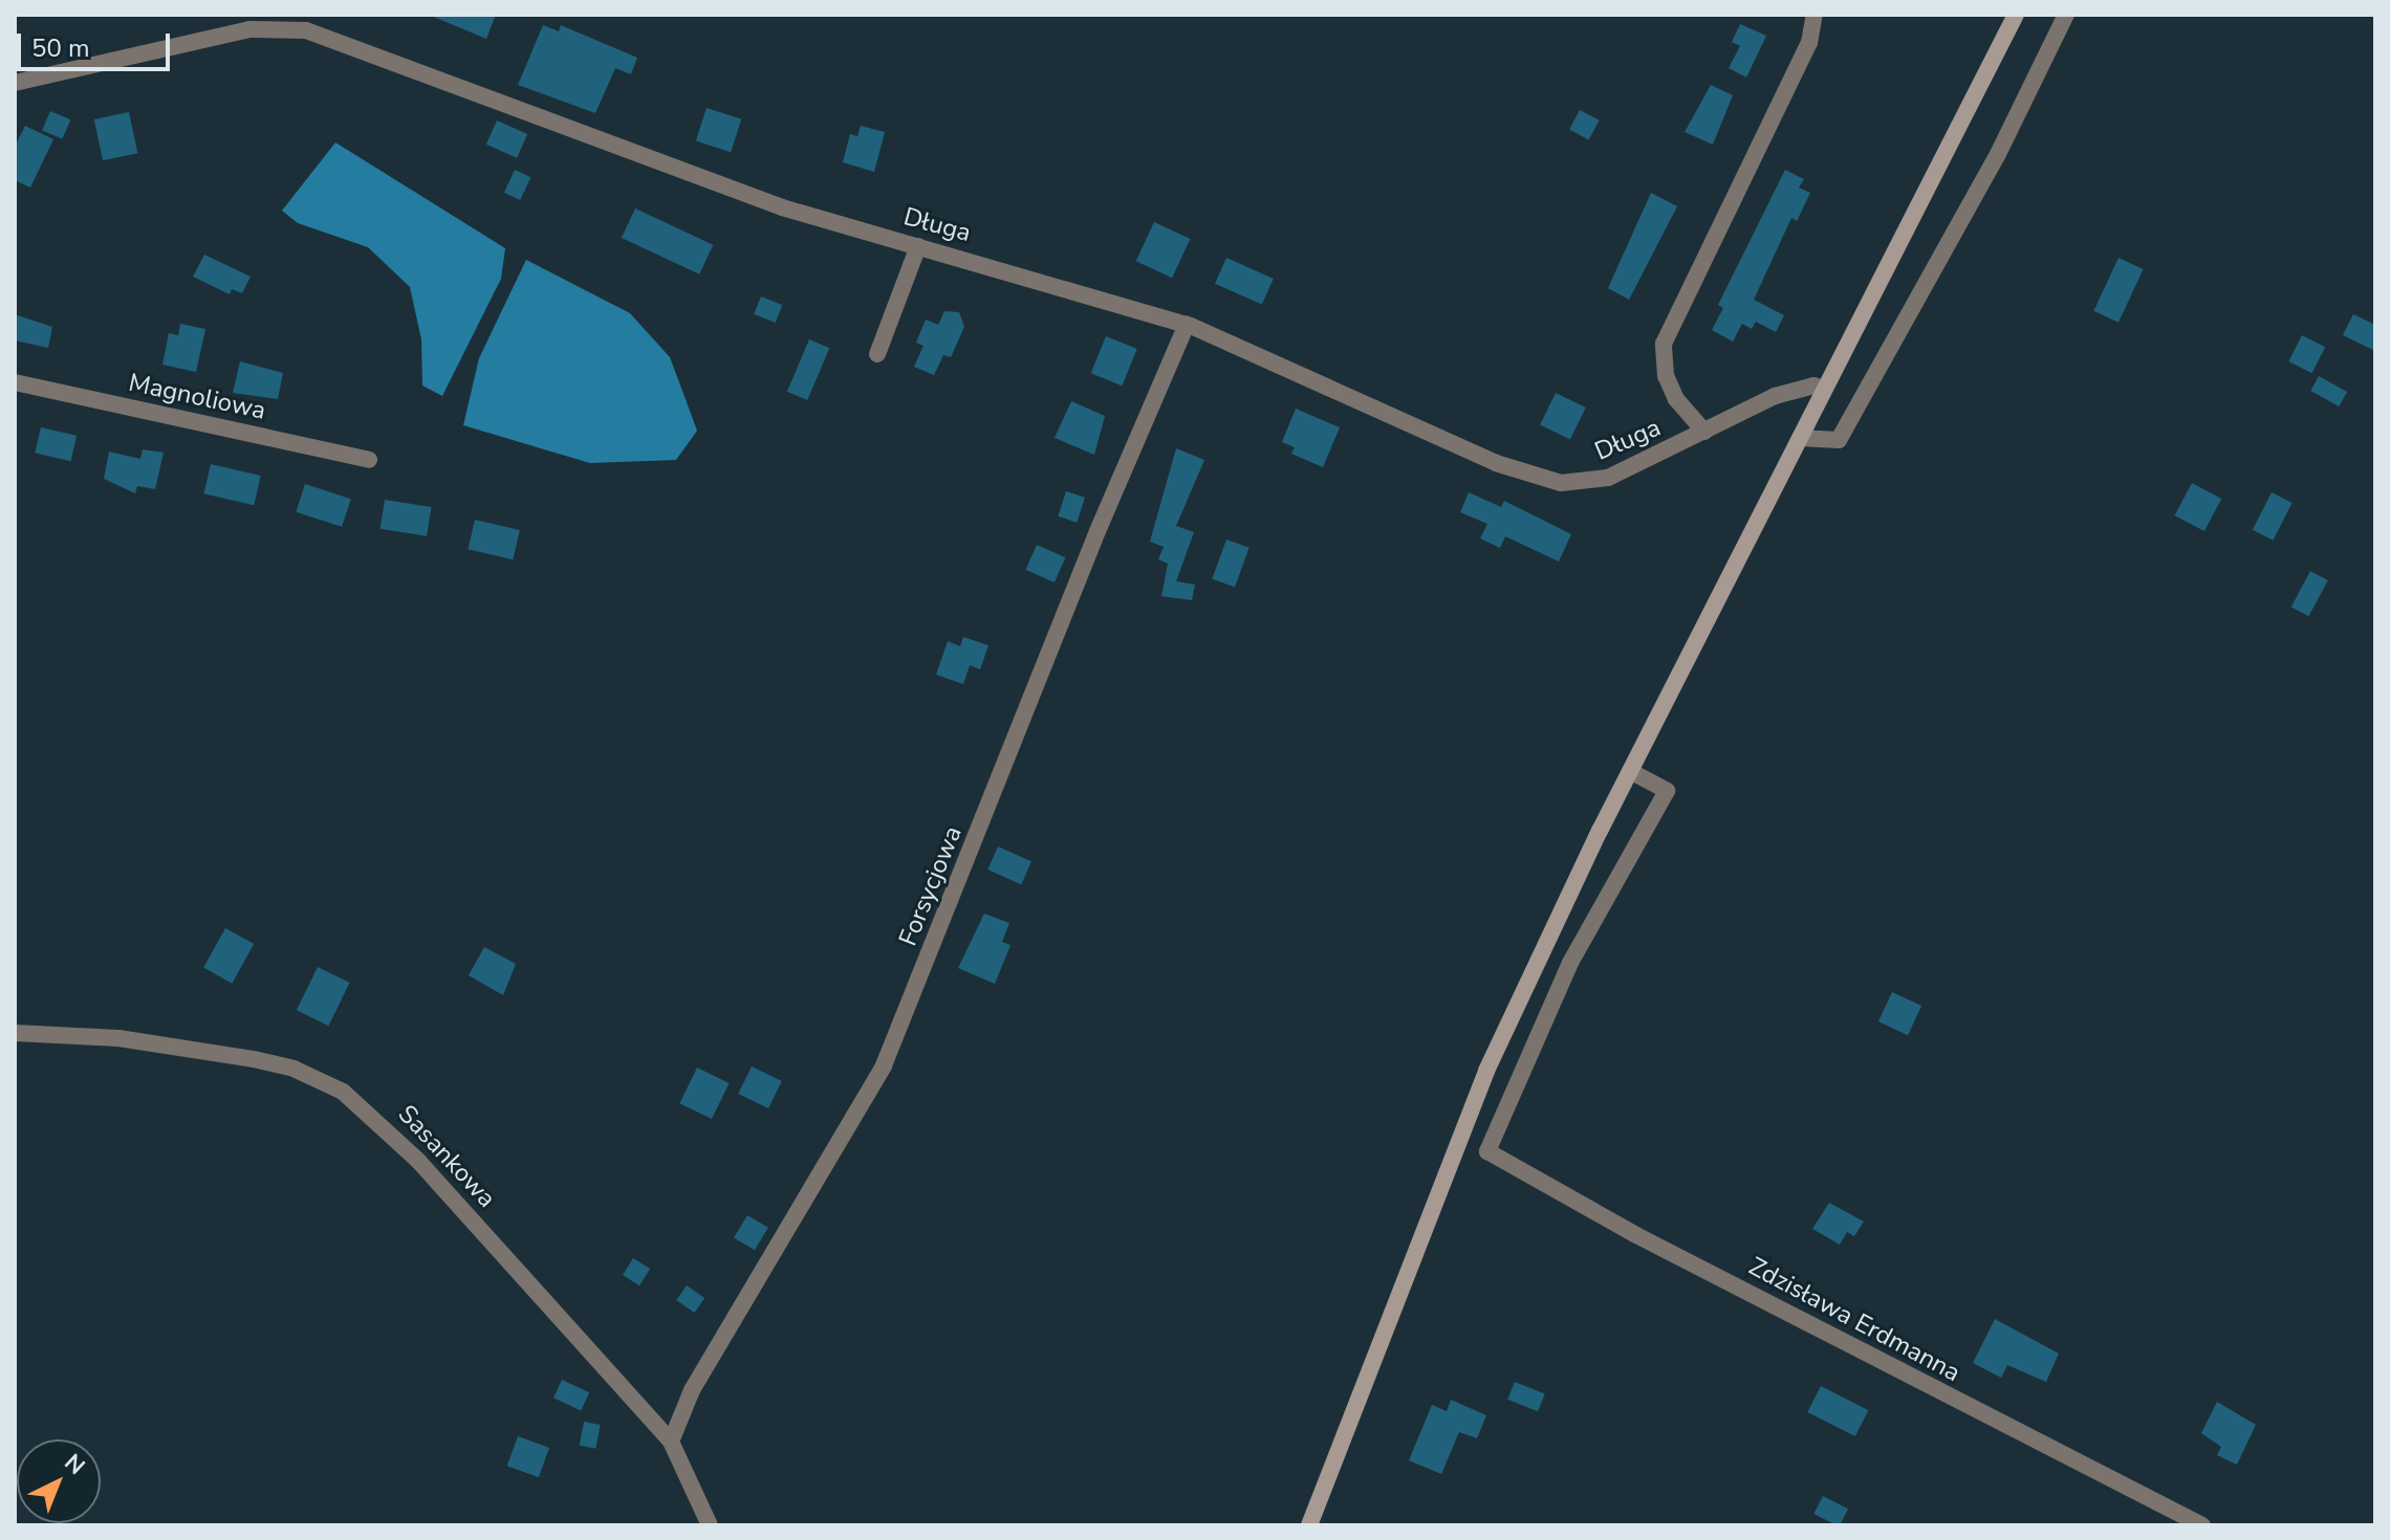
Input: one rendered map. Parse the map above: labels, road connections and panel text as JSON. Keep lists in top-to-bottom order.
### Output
{
  "streets": {
    "street": [
      "Długa",
      "Magnoliowa",
      "Forsycjowa",
      "Sasankowa",
      "Zdzisława Erdmanna"
    ]
  },
  "crossings": [
    ["Długa", "Forsycjowa"],
    ["Forsycjowa", "Sasankowa"]
  ],
  "scale_bar": "50 m",
  "north": "top right"
}
